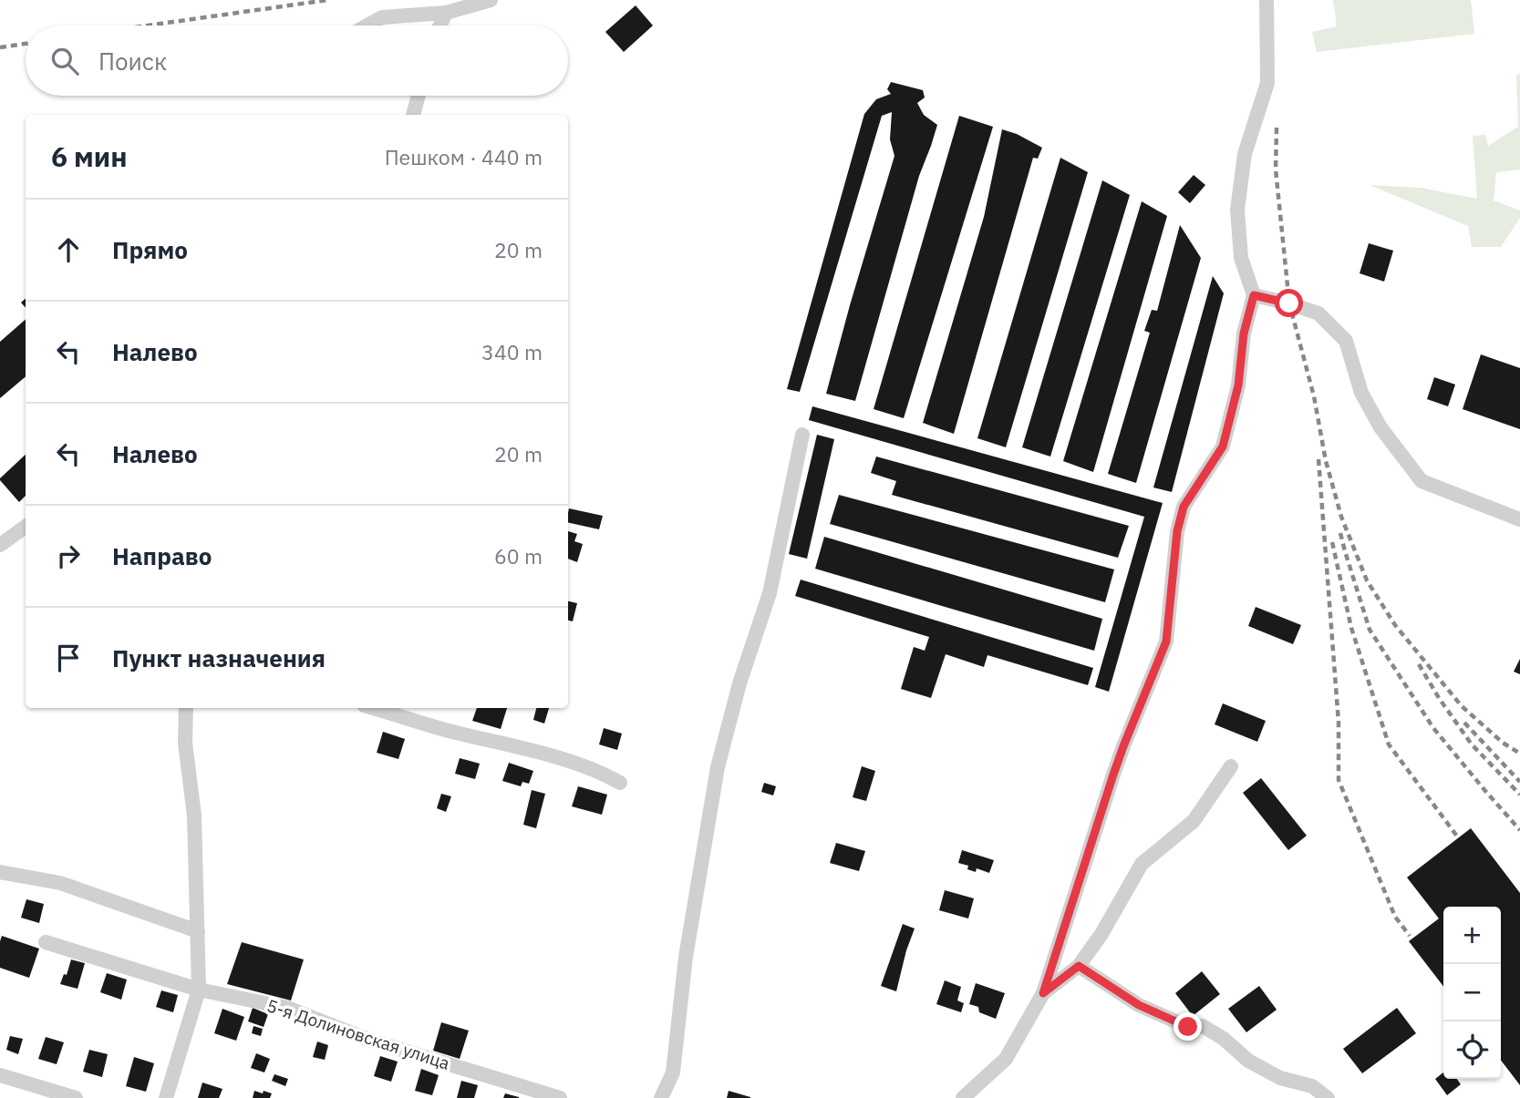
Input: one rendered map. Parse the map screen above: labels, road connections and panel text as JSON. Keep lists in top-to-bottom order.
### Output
{
  "streets": {
    "street": ["5-я Долиновская улица"]
  },
  "page": {
    "search": "Поиск",
    "heading": ["6 мин", "Пешком · 440 m"],
    "list": [
      ["Прямо", "20 m"],
      ["Налево", "340 m"],
      ["Налево", "20 m"],
      ["Направо", "60 m"],
      "Пункт назначения"
    ],
    "map_buttons": ["+", "−"]
  }
}
